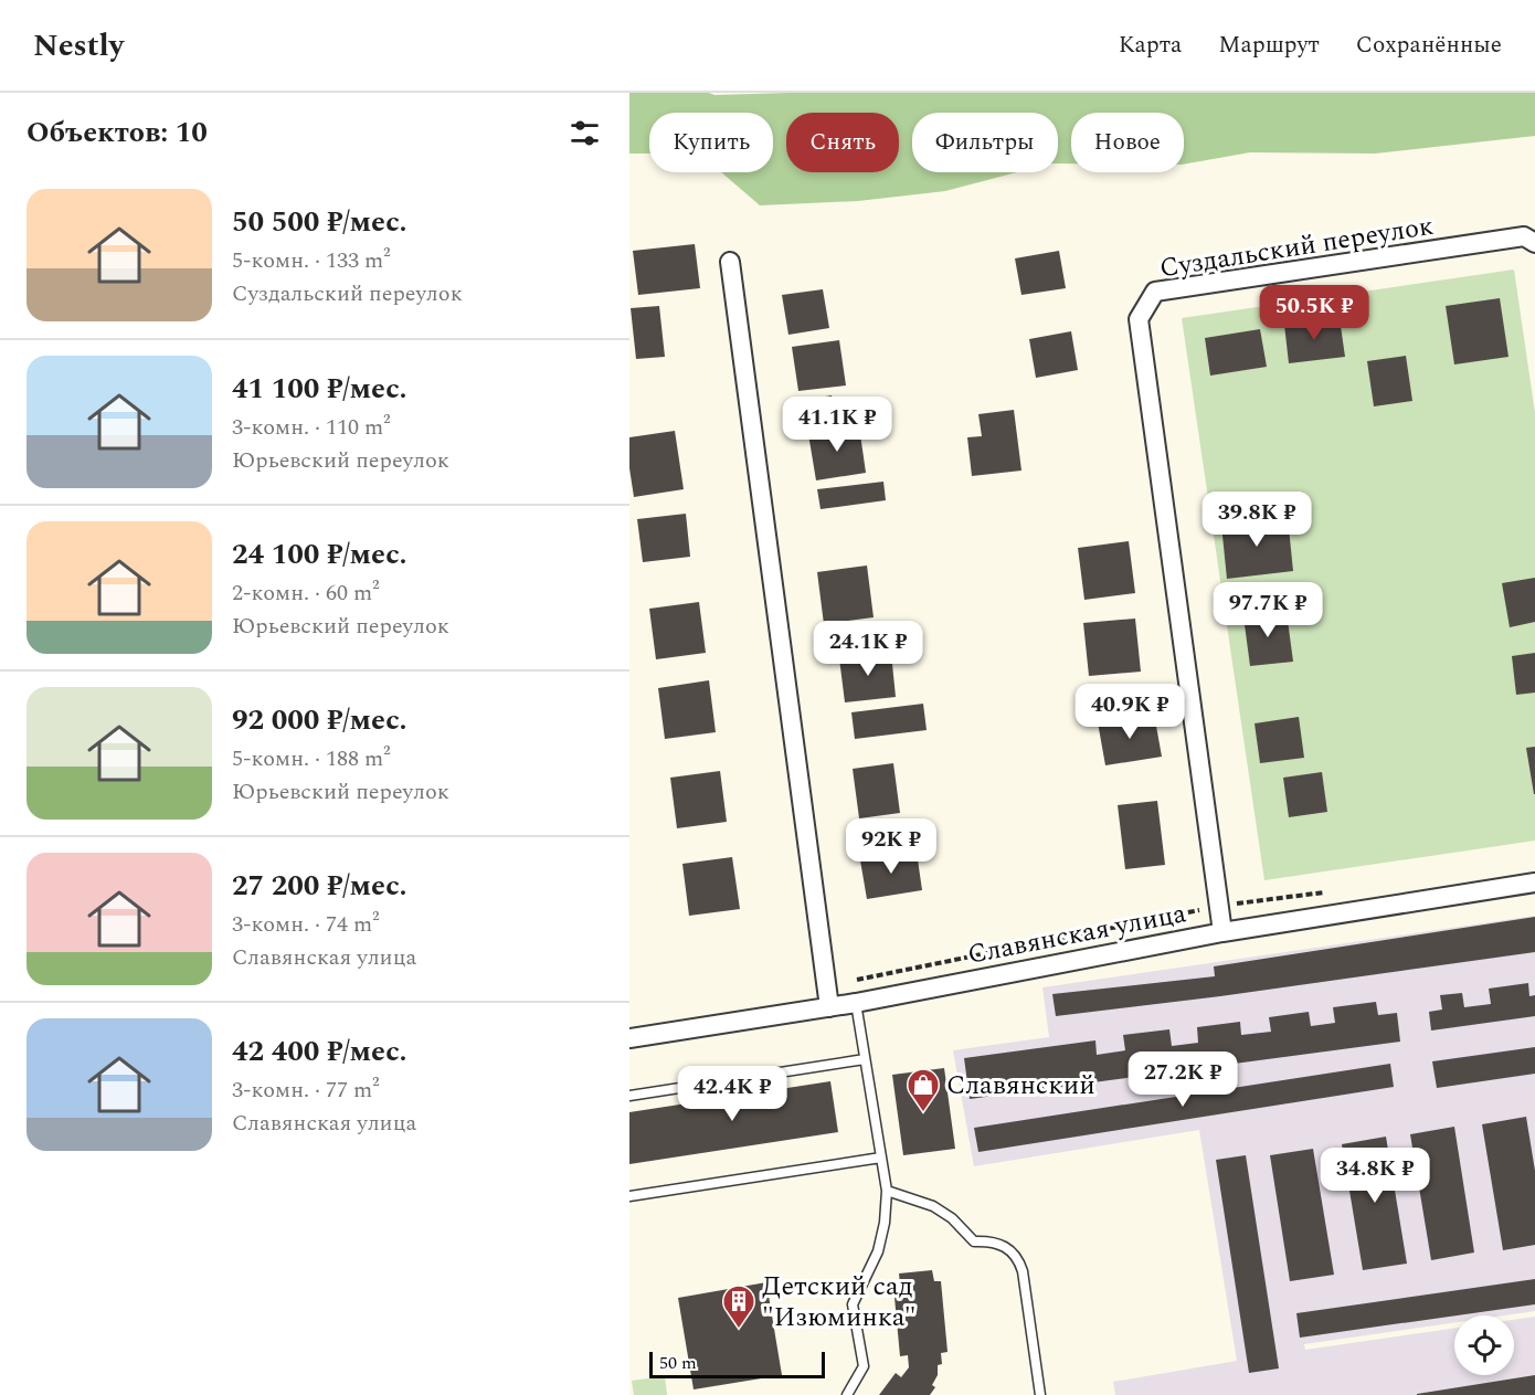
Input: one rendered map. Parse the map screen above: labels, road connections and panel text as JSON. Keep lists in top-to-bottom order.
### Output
{
  "streets": {
    "street": ["Суздальский переулок", "Славянская улица"]
  },
  "crossings": [
    ["Суздальский переулок", "Славянская улица"]
  ],
  "places": {
    "shop": ["Славянский"],
    "building": ["Детский сад \"Изюминка\""]
  },
  "scale_bar": "50 m",
  "page": {
    "header": "Nestly",
    "nav": ["Карта", "Маршрут", "Сохранённые"],
    "heading": "Объектов: 10",
    "chip": [
      "Купить",
      "Снять",
      "Фильтры",
      "Новое"
    ],
    "list": [
      {
        "name": "50 500 ₽/мес.",
        "note": "5-комн. · 133 m² · Суздальский переулок"
      },
      {
        "name": "41 100 ₽/мес.",
        "note": "3-комн. · 110 m² · Юрьевский переулок"
      },
      {
        "name": "24 100 ₽/мес.",
        "note": "2-комн. · 60 m² · Юрьевский переулок"
      },
      {
        "name": "92 000 ₽/мес.",
        "note": "5-комн. · 188 m² · Юрьевский переулок"
      },
      {
        "name": "27 200 ₽/мес.",
        "note": "3-комн. · 74 m² · Славянская улица"
      },
      {
        "name": "42 400 ₽/мес.",
        "note": "3-комн. · 77 m² · Славянская улица"
      }
    ],
    "price": [
      "50.5K ₽",
      "41.1K ₽",
      "39.8K ₽",
      "97.7K ₽",
      "24.1K ₽",
      "40.9K ₽",
      "92K ₽",
      "27.2K ₽",
      "42.4K ₽",
      "34.8K ₽"
    ],
    "scale": "50 m"
  }
}
